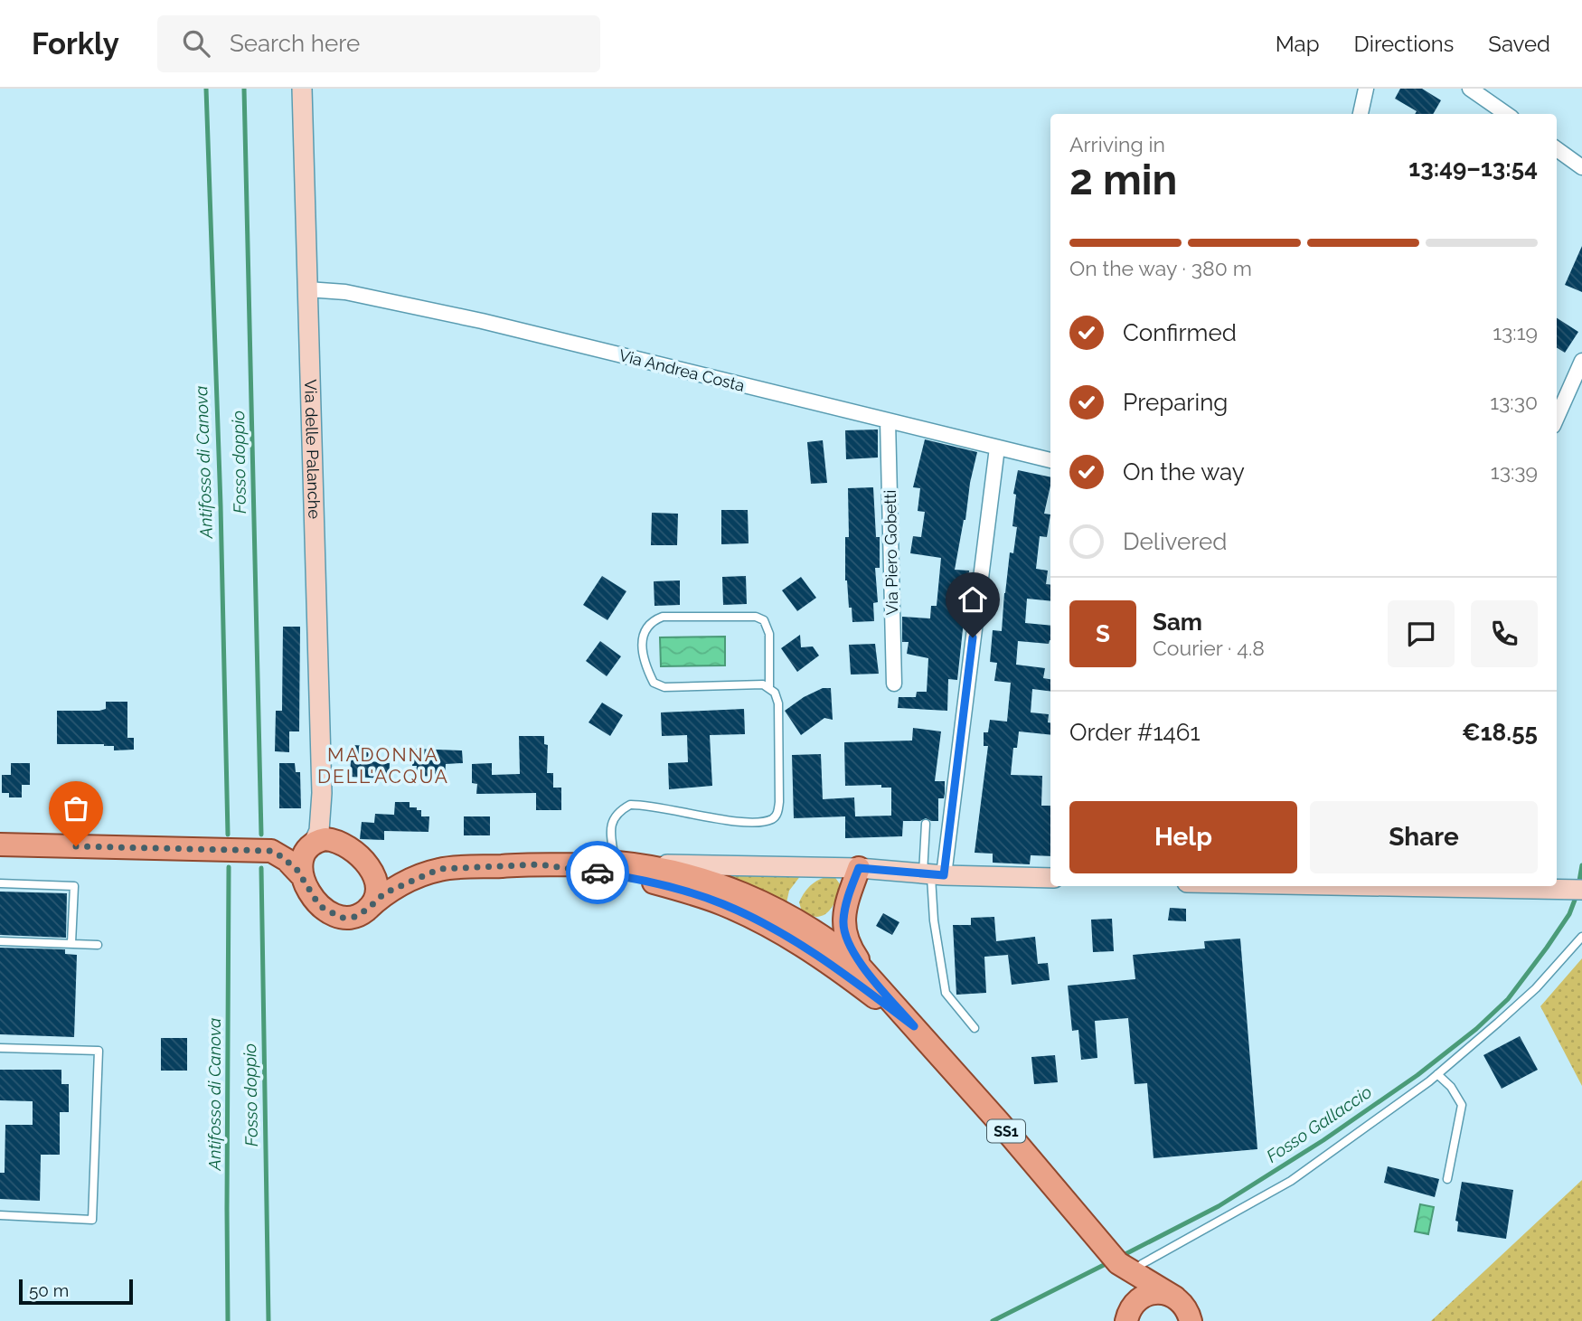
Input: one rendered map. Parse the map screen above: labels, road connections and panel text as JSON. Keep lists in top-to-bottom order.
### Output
{
  "streets": {
    "main road": ["SS1"],
    "street": ["Via Andrea Costa", "Via delle Palanche", "Via Piero Gobetti"]
  },
  "crossings": [
    ["Via Andrea Costa", "Via delle Palanche"],
    ["Via Andrea Costa", "Via Piero Gobetti"]
  ],
  "districts": ["MADONNA DELL'ACQUA"],
  "water": ["Antifosso di Canova", "Fosso doppio", "Fosso Gallaccio"],
  "scale_bar": "50 m",
  "page": {
    "header": "Forkly",
    "search": "Search here",
    "nav": ["Map", "Directions", "Saved"],
    "heading": ["2 min", "Arriving in", "13:49–13:54"],
    "panel": [
      "Sam",
      "Courier · 4.8",
      "Order #1461",
      "€18.55"
    ],
    "bar": "On the way · 380 m",
    "list": [
      ["Confirmed", "13:19"],
      ["Preparing", "13:30"],
      ["On the way", "13:39"],
      "Delivered"
    ],
    "round": "S",
    "buttons": ["Help", "Share"],
    "scale": "50 m"
  }
}
